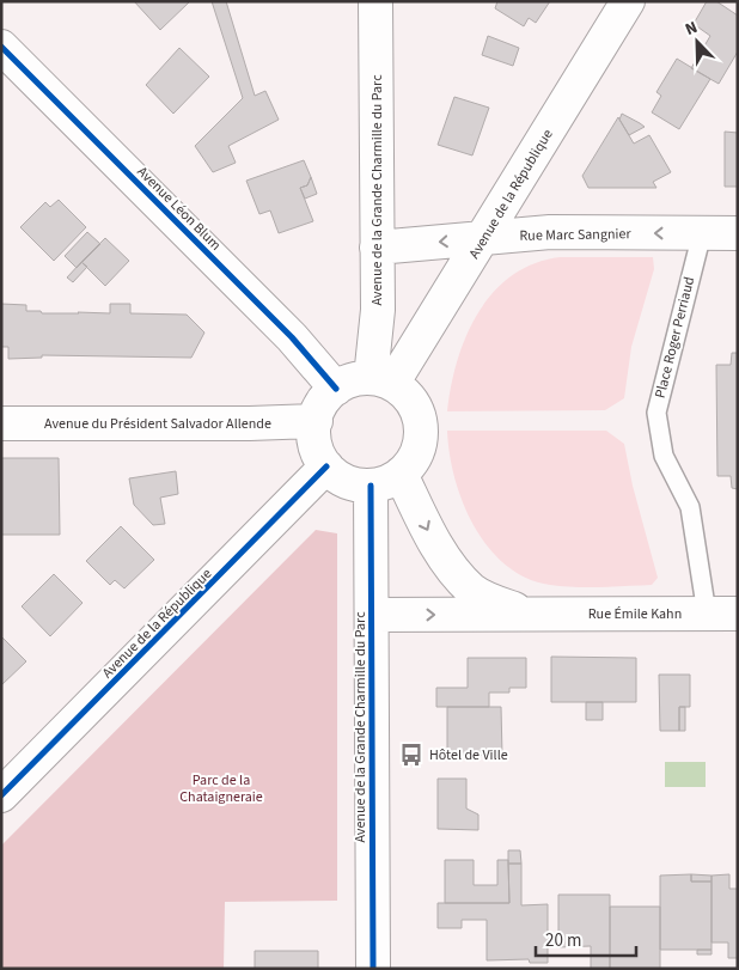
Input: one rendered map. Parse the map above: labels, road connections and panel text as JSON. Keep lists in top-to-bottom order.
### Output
{
  "streets": {
    "street": [
      "Avenue de la Grande Charmille du Parc",
      "Avenue de la République",
      "Avenue Léon Blum",
      "Rue Marc Sangnier",
      "Avenue du Président Salvador Allende",
      "Rue Émile Kahn"
    ],
    "lane": ["Place Roger Perriaud"]
  },
  "crossings": [
    ["Avenue de la Grande Charmille du Parc", "Avenue de la République"],
    ["Avenue de la Grande Charmille du Parc", "Avenue Léon Blum"],
    ["Avenue de la Grande Charmille du Parc", "Rue Marc Sangnier"],
    ["Avenue de la Grande Charmille du Parc", "Avenue du Président Salvador Allende"],
    ["Avenue de la Grande Charmille du Parc", "Rue Émile Kahn"],
    ["Avenue de la République", "Avenue Léon Blum"],
    ["Avenue de la République", "Rue Marc Sangnier"],
    ["Avenue de la République", "Avenue du Président Salvador Allende"],
    ["Avenue de la République", "Rue Émile Kahn"],
    ["Avenue Léon Blum", "Avenue du Président Salvador Allende"],
    ["Avenue Léon Blum", "Rue Émile Kahn"],
    ["Rue Marc Sangnier", "Place Roger Perriaud"],
    ["Place Roger Perriaud", "Rue Émile Kahn"],
    ["Avenue du Président Salvador Allende", "Rue Émile Kahn"]
  ],
  "one_way": ["Rue Marc Sangnier", "Rue Émile Kahn"],
  "parks": ["Parc de la Chataigneraie"],
  "places": {
    "bus stop": ["Hôtel de Ville"]
  },
  "scale_bar": "20 m",
  "north": "top left"
}
